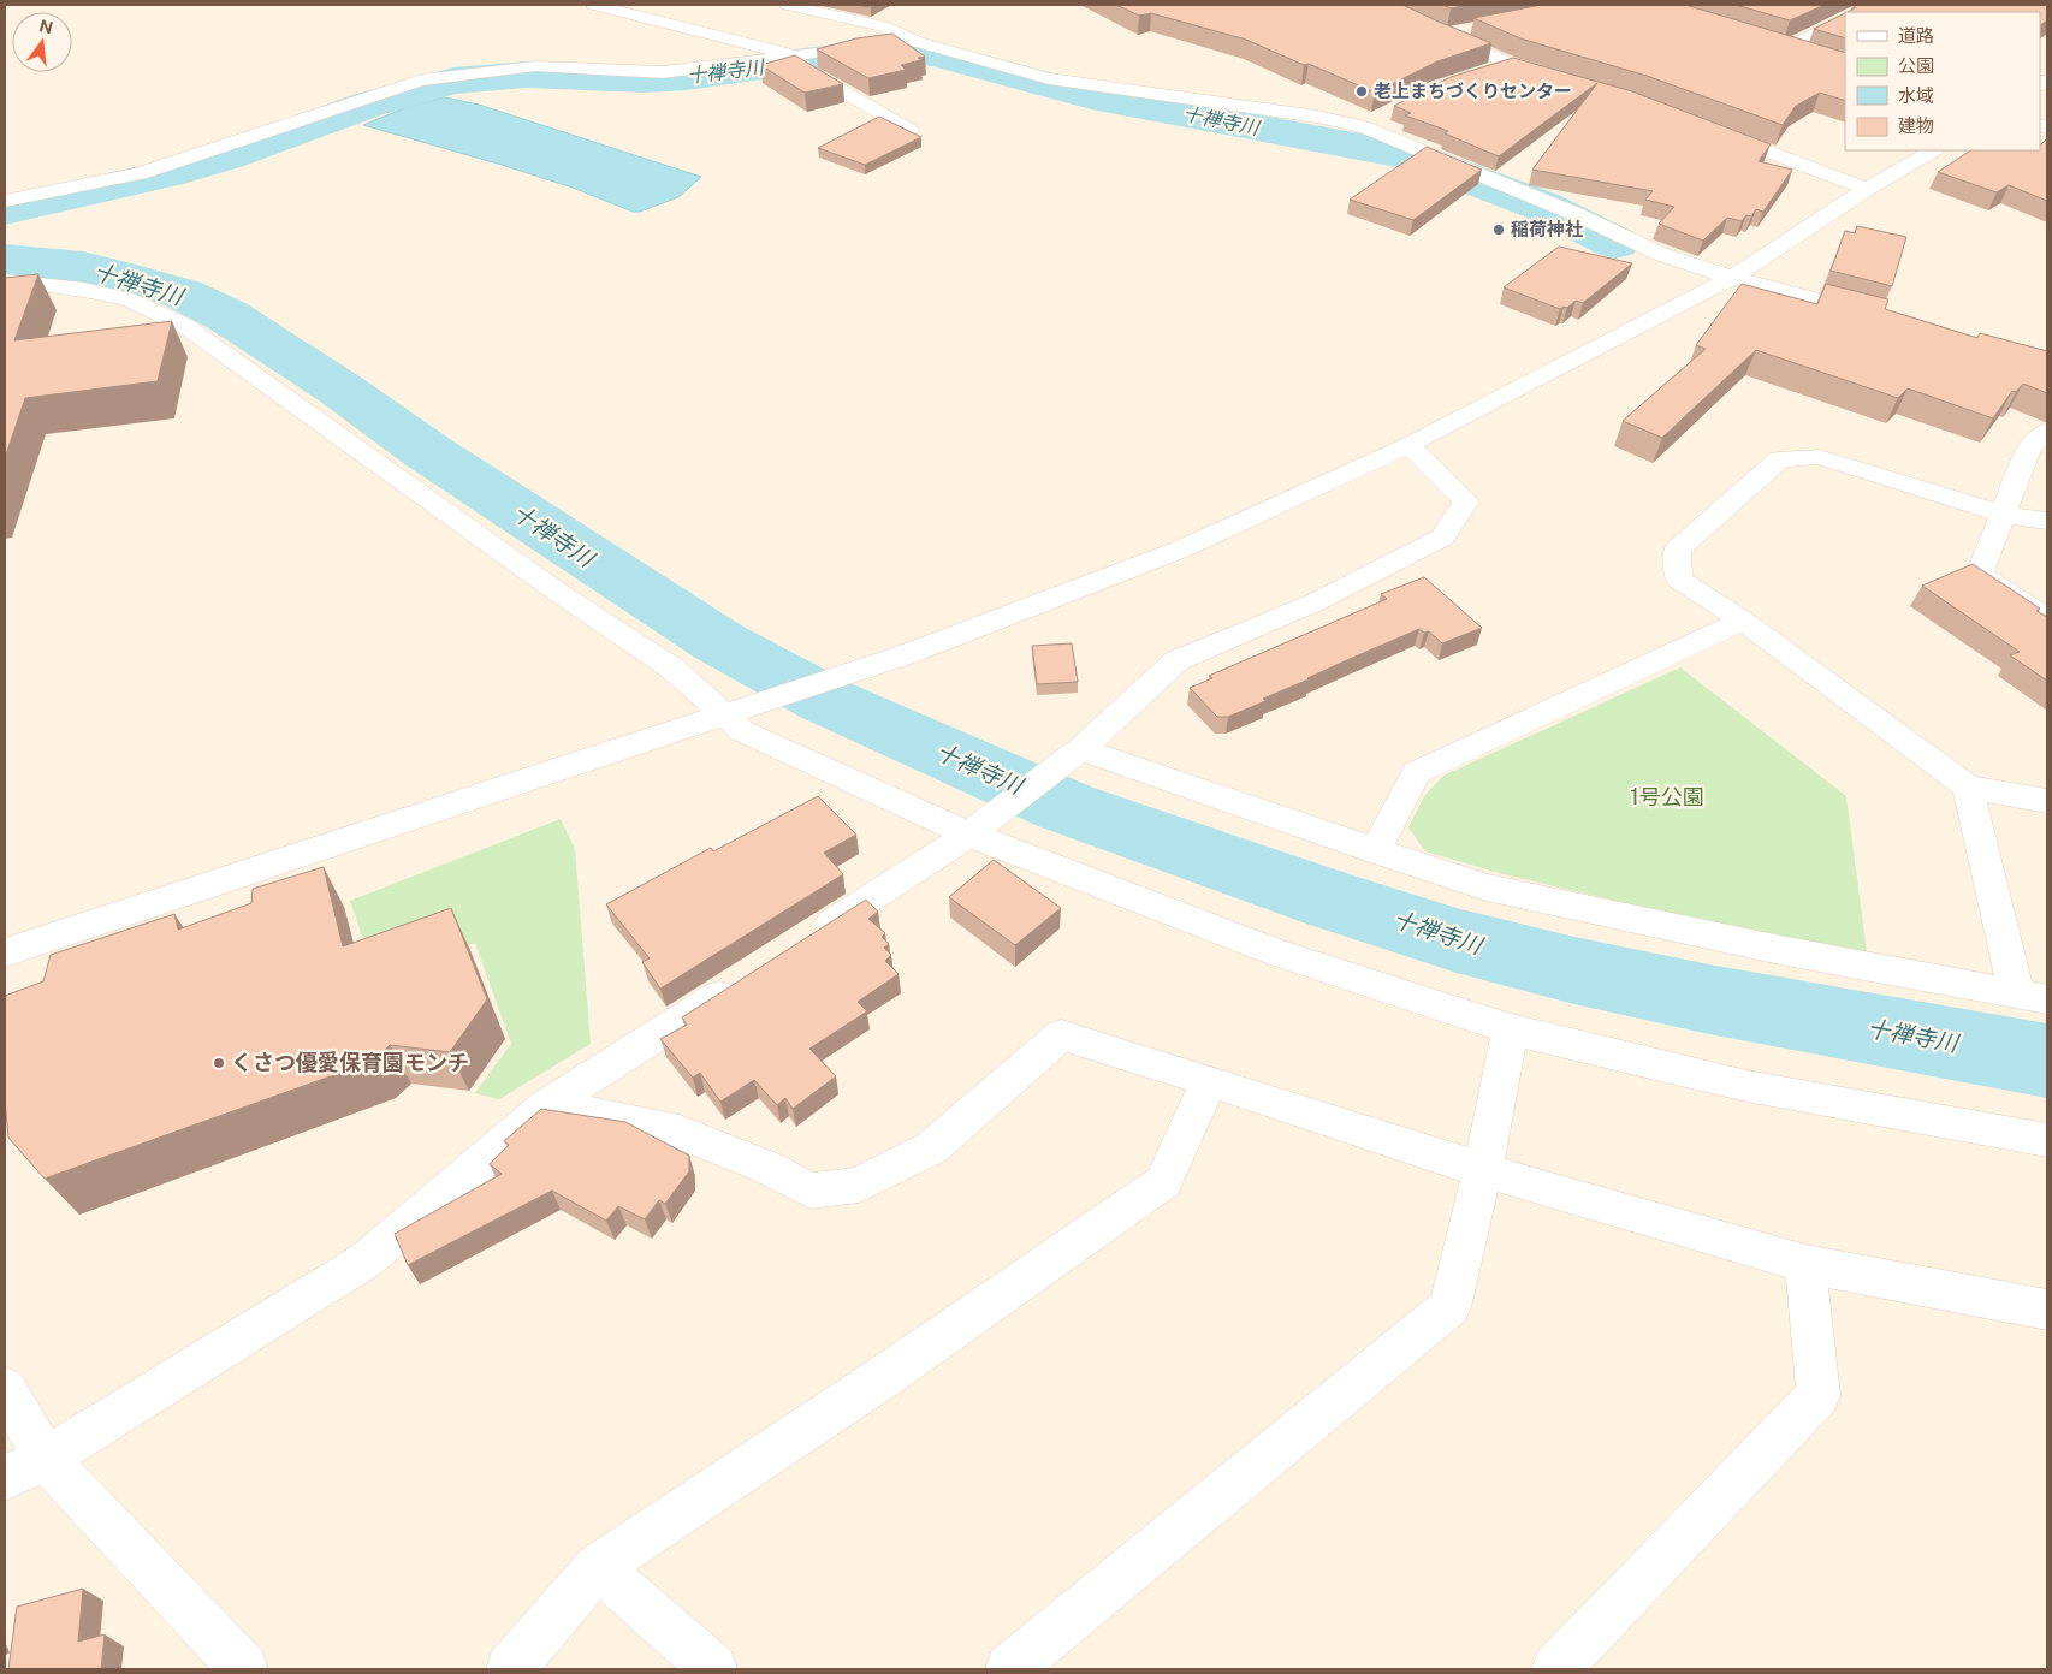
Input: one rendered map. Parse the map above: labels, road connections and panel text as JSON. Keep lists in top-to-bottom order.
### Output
{
  "water": ["十禅寺川"],
  "parks": ["1号公園"],
  "places": ["老上まちづくりセンター", "稲荷神社", "くさつ優愛保育園モンチ"],
  "legend": [
    "道路",
    "公園",
    "水域",
    "建物"
  ],
  "north": "top"
}
